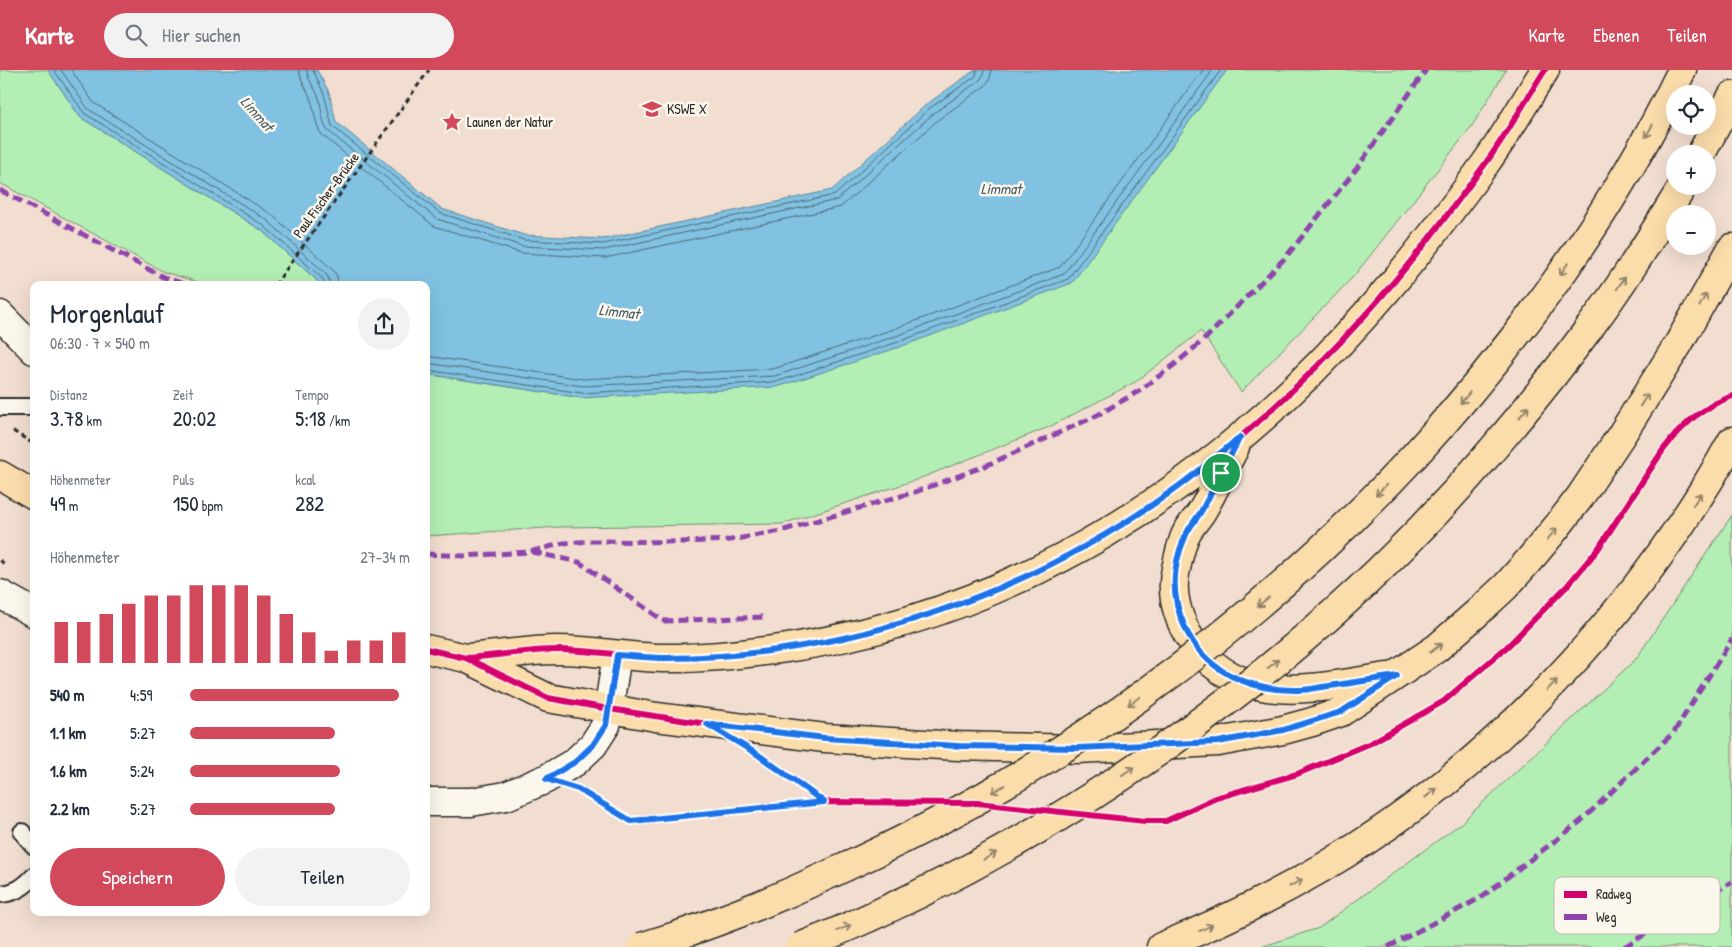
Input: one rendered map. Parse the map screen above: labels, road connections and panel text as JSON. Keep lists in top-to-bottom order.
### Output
{
  "streets": {
    "path": ["Paul Fischer-Brücke"]
  },
  "water": ["Limmat"],
  "places": {
    "school or university": ["KSWE X"],
    "place": ["Launen der Natur"]
  },
  "legend": ["Radweg", "Weg"],
  "page": {
    "header": "Karte",
    "search": "Hier suchen",
    "nav": ["Karte", "Ebenen", "Teilen"],
    "map_buttons": ["+", "−"],
    "heading": ["Morgenlauf", "06:30 · 7 × 540 m"],
    "stats": [
      ["Distanz", "3.78 km"],
      ["Zeit", "20:02"],
      ["Tempo", "5:18 /km"],
      ["Höhenmeter", "49 m"],
      ["Puls", "150 bpm"],
      ["kcal", "282"]
    ],
    "chart": ["Höhenmeter", "27–34 m"],
    "list": [
      {
        "name": "540 m",
        "note": "4:59"
      },
      {
        "name": "1.1 km",
        "note": "5:27"
      },
      {
        "name": "1.6 km",
        "note": "5:24"
      },
      {
        "name": "2.2 km",
        "note": "5:27"
      }
    ],
    "buttons": ["Speichern", "Teilen"]
  }
}
